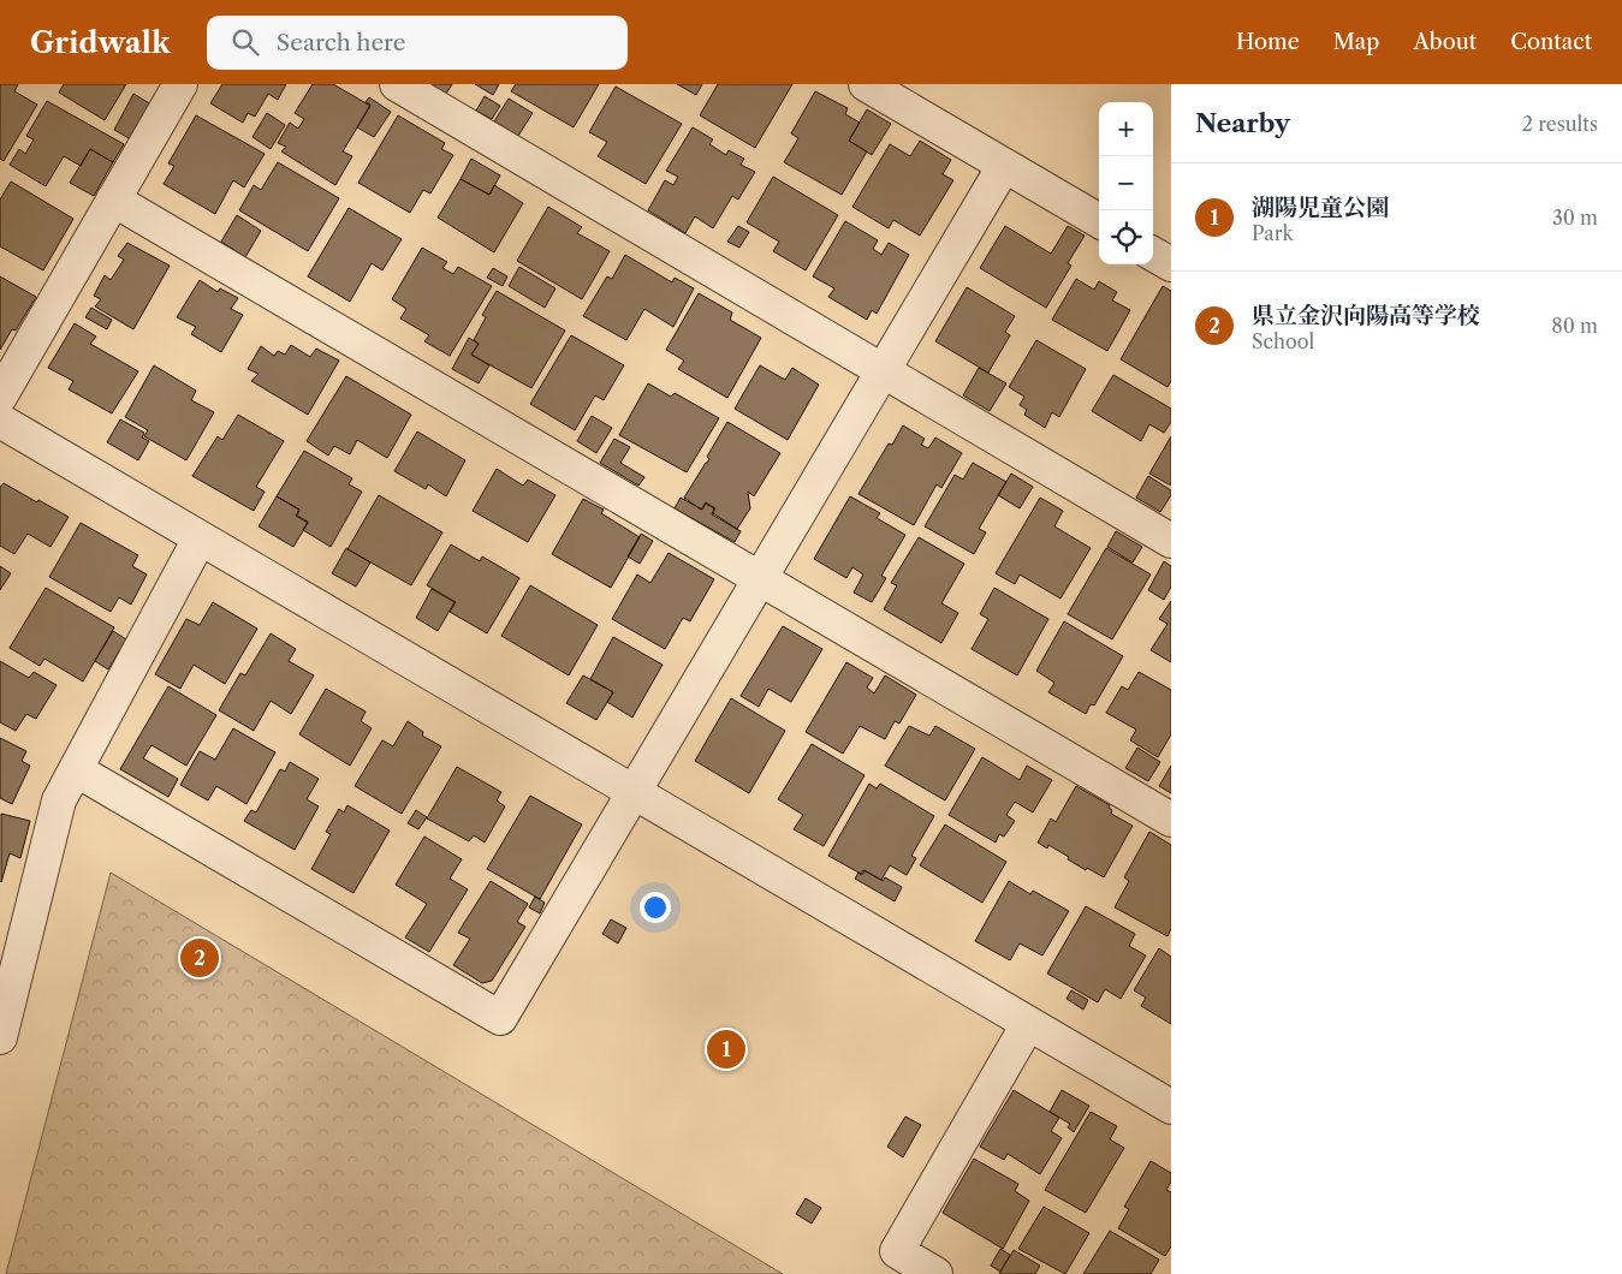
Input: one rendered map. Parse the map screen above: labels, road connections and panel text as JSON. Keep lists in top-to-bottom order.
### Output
{
  "page": {
    "header": "Gridwalk",
    "search": "Search here",
    "nav": [
      "Home",
      "Map",
      "About",
      "Contact"
    ],
    "heading": ["Nearby", "2 results"],
    "map_buttons": ["+", "−"],
    "list": [
      {
        "mark": "1",
        "name": "湖陽児童公園",
        "note": "Park",
        "value": "30 m"
      },
      {
        "mark": "2",
        "name": "県立金沢向陽高等学校",
        "note": "School",
        "value": "80 m"
      }
    ],
    "pins": ["2", "1"]
  }
}
